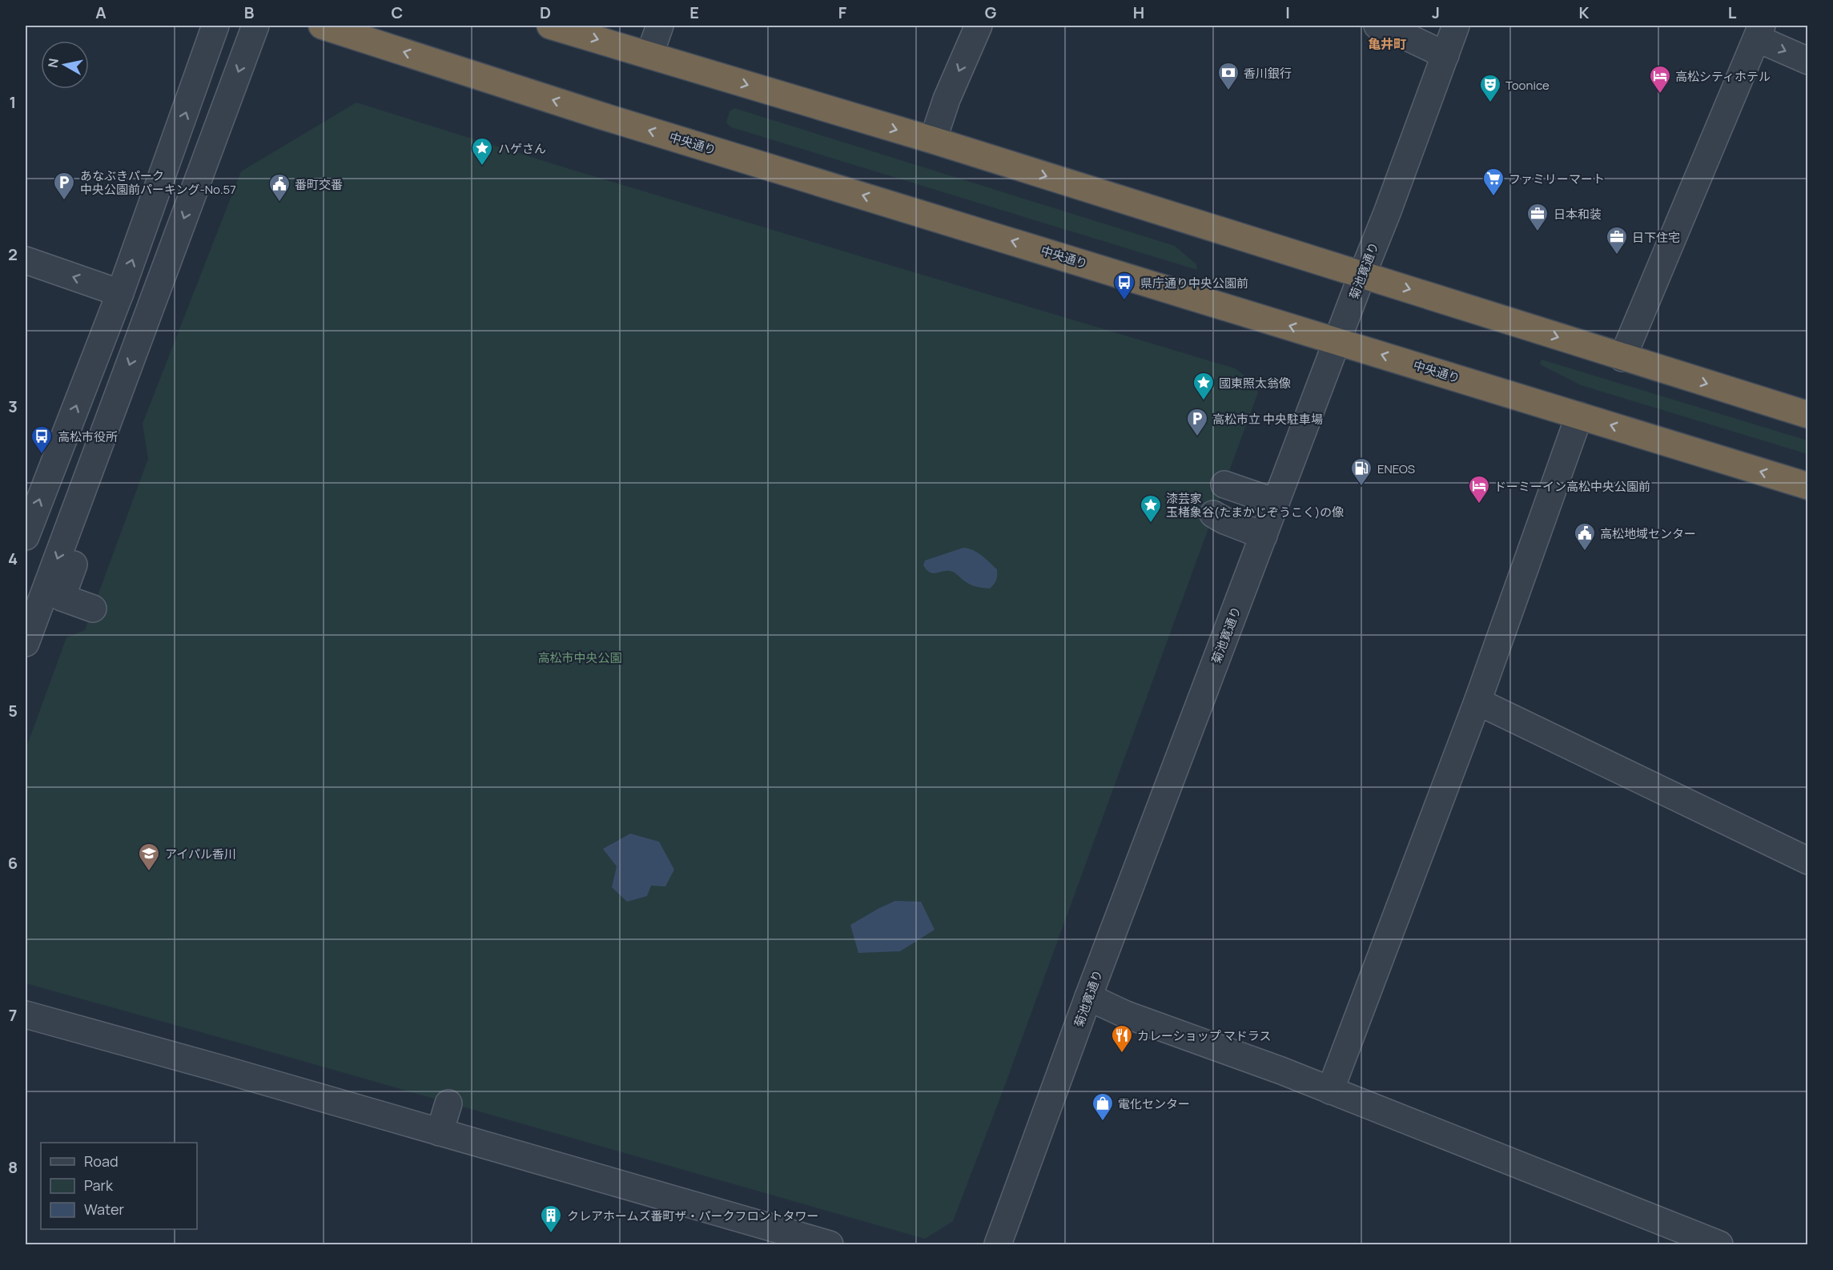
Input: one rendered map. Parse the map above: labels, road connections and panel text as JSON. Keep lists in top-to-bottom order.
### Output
{
  "streets": {
    "highway": ["中央通り"],
    "street": ["菊池寛通り"]
  },
  "crossings": [
    ["中央通り", "菊池寛通り"]
  ],
  "districts": ["亀井町"],
  "parks": ["高松市中央公園"],
  "places": {
    "bank": ["香川銀行"],
    "hotel": ["高松シティホテル", "ドーミーイン高松中央公園前"],
    "theatre": ["Toonice"],
    "place": ["ハゲさん", "國東照太翁像", "漆芸家 玉楮象谷(たまかじぞうこく)の像"],
    "supermarket": ["ファミリーマート"],
    "parking": ["あなぶきパーク 中央公園前パーキング-No.57", "高松市立 中央駐車場"],
    "public building": ["番町交番", "高松地域センター"],
    "office": ["日本和装", "日下住宅"],
    "bus stop": ["県庁通り中央公園前", "高松市役所"],
    "fuel station": ["ENEOS"],
    "school or university": ["アイパル香川"],
    "restaurant": ["カレーショップ マドラス"],
    "shop": ["電化センター"],
    "building": ["クレアホームズ番町ザ・パークフロントタワー"]
  },
  "legend": ["Road", "Park", "Water"],
  "north": "left",
  "grid": {
    "columns": [
      "A",
      "B",
      "C",
      "D",
      "E",
      "F",
      "G",
      "H",
      "I",
      "J",
      "K",
      "L"
    ],
    "rows": [
      "1",
      "2",
      "3",
      "4",
      "5",
      "6",
      "7",
      "8"
    ]
  }
}
